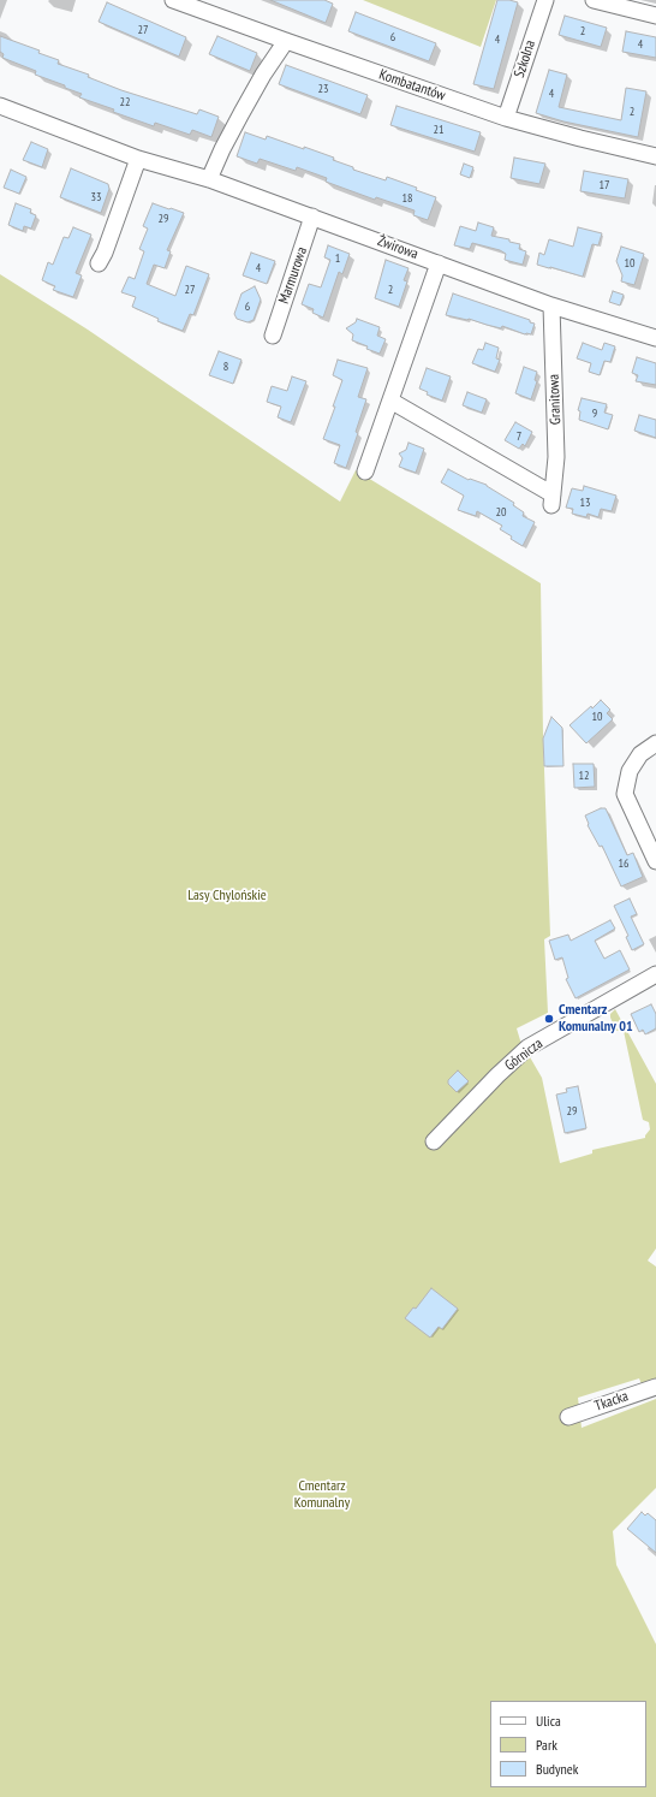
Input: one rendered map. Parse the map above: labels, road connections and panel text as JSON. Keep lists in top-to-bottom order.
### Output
{
  "streets": {
    "street": [
      "Szkolna",
      "Kombatantów",
      "Żwirowa",
      "Marmurowa",
      "Granitowa",
      "Górnicza",
      "Tkacka"
    ]
  },
  "crossings": [
    ["Szkolna", "Kombatantów"],
    ["Żwirowa", "Marmurowa"],
    ["Żwirowa", "Granitowa"]
  ],
  "parks": ["Lasy Chylońskie", "Cmentarz Komunalny"],
  "places": ["Cmentarz Komunalny 01"],
  "house_numbers": [
    "27",
    "2",
    "6",
    "4",
    "4",
    "23",
    "4",
    "22",
    "2",
    "21",
    "17",
    "33",
    "18",
    "29",
    "1",
    "10",
    "4",
    "27",
    "2",
    "6",
    "8",
    "9",
    "7",
    "13",
    "20",
    "10",
    "12",
    "16",
    "29"
  ],
  "legend": ["Ulica", "Park", "Budynek"]
}
